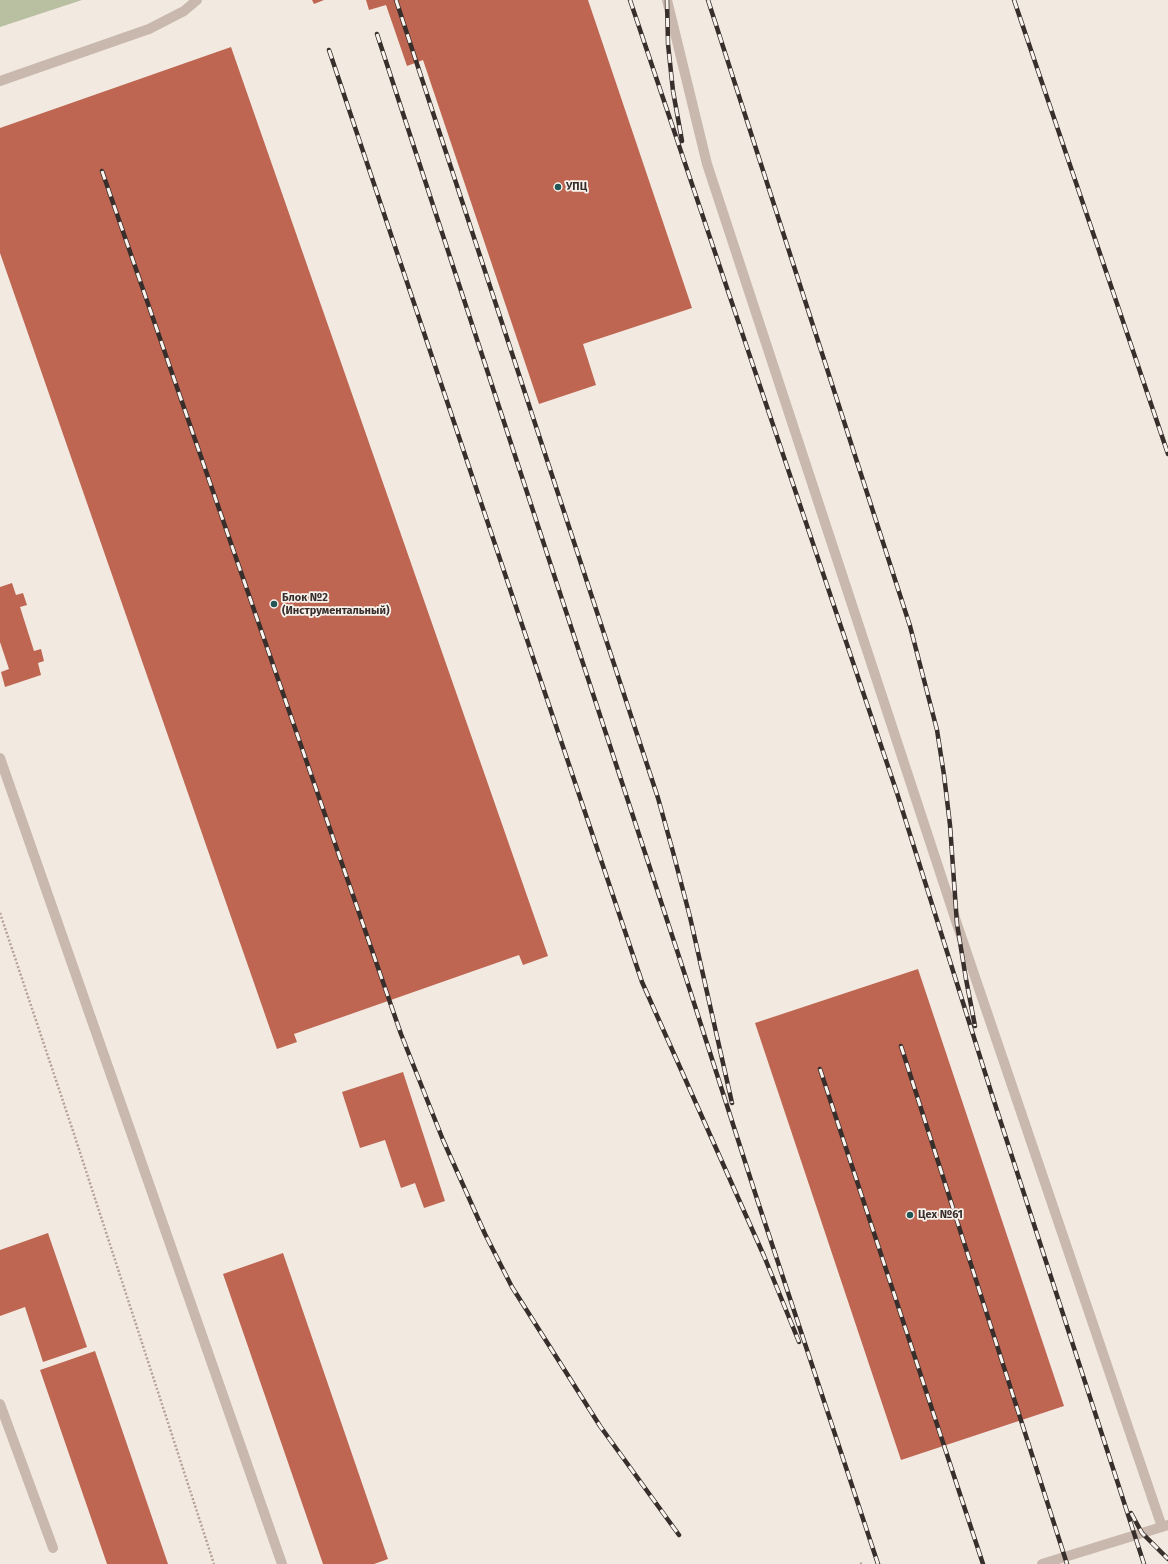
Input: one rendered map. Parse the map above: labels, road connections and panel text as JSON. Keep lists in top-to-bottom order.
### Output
{
  "places": ["УПЦ", "Блок №2 (Инструментальный)", "Цех №61"]
}
